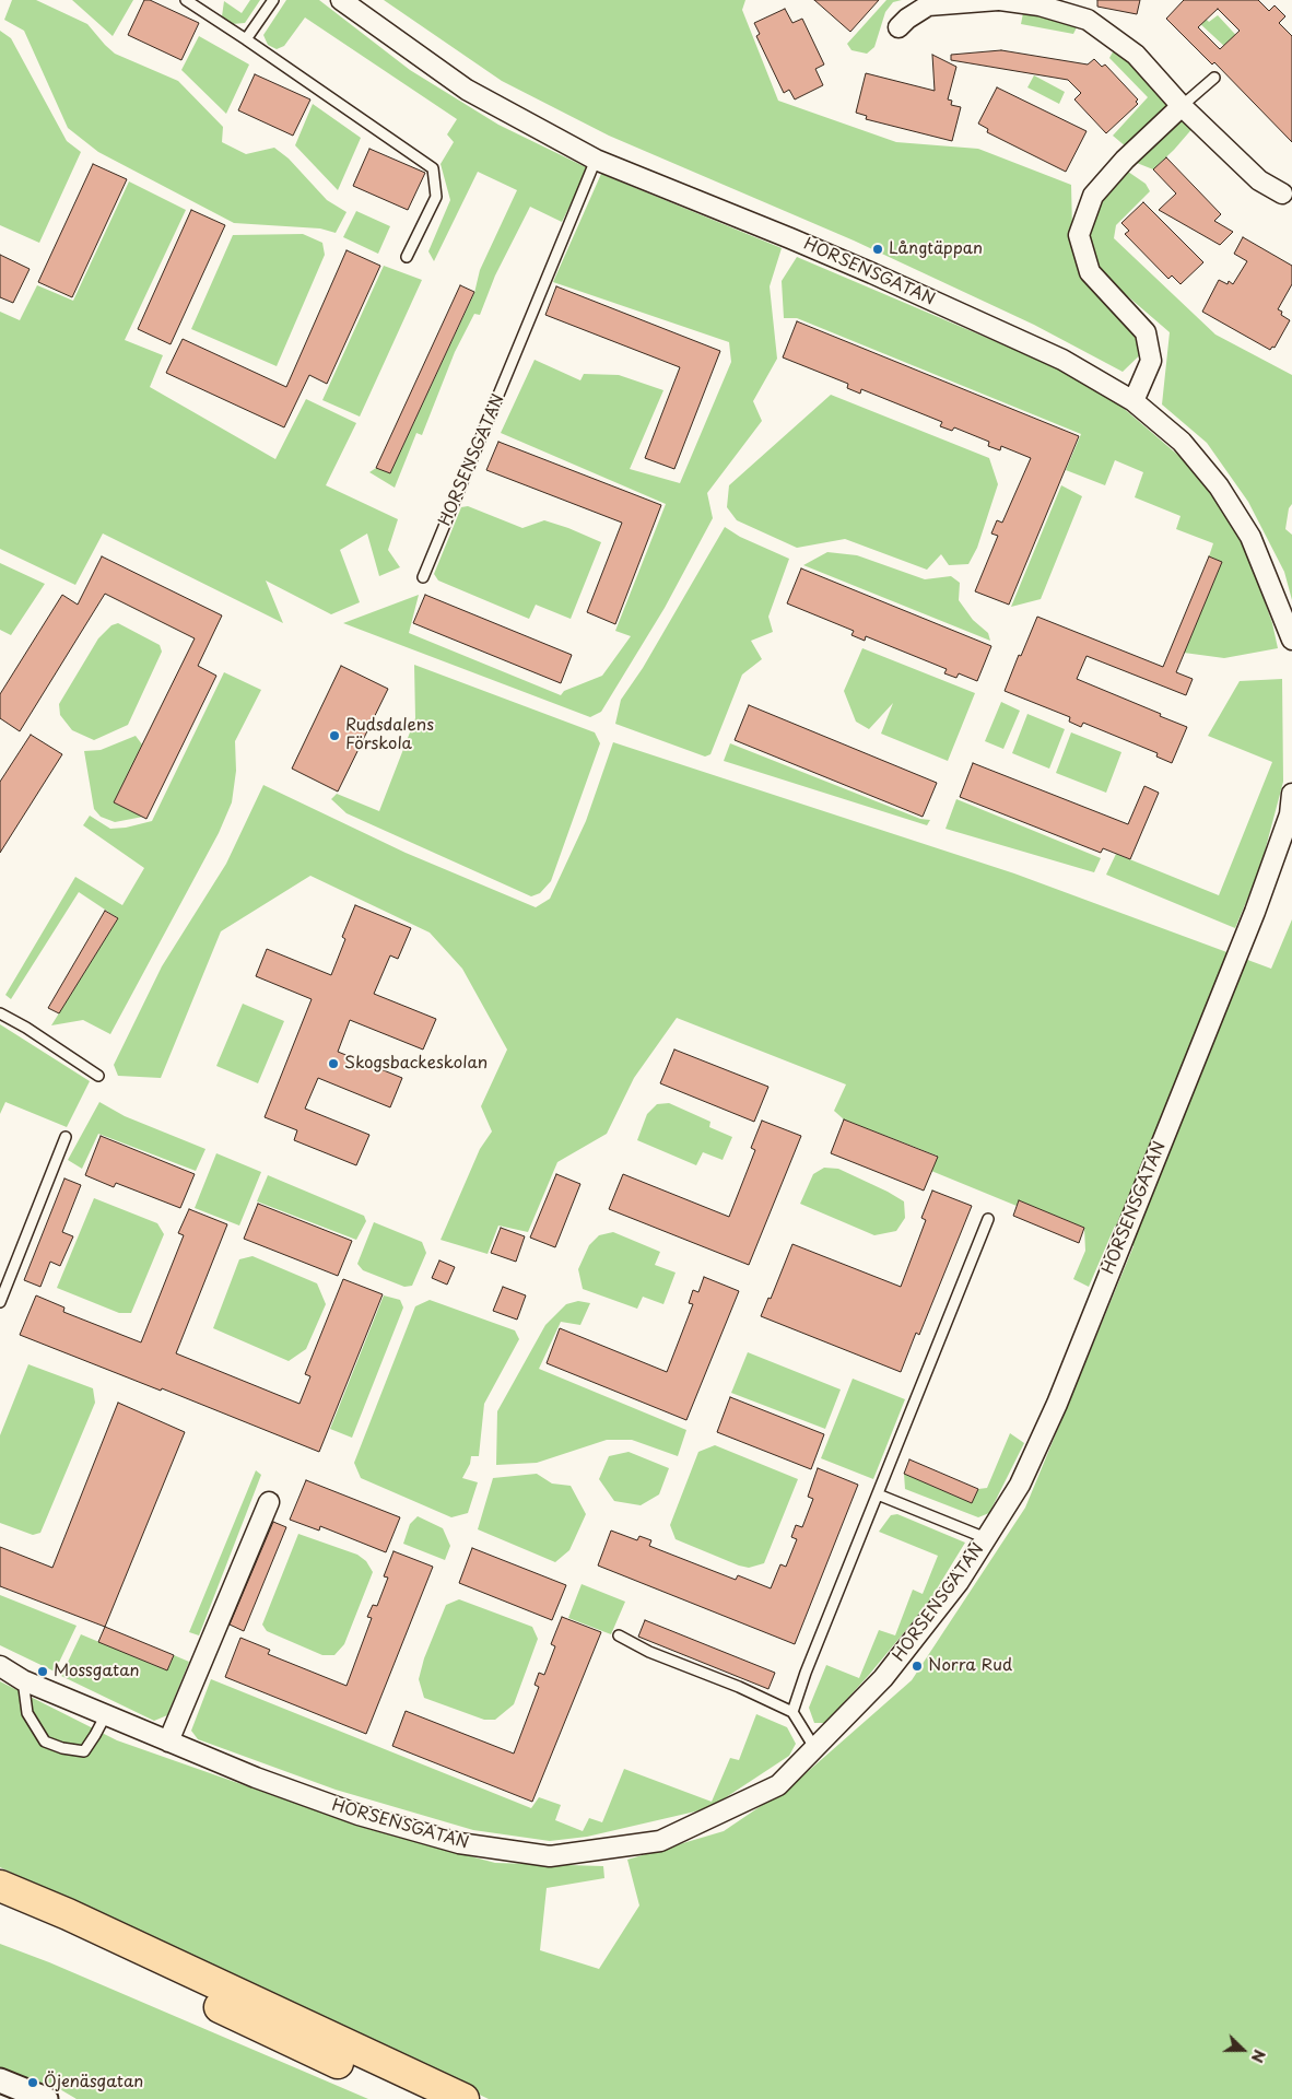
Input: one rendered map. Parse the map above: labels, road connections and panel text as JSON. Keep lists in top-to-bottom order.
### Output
{
  "streets": {
    "street": ["HORSENSGATAN"]
  },
  "places": [
    "Långtäppan",
    "Rudsdalens Förskola",
    "Skogsbackeskolan",
    "Norra Rud",
    "Mossgatan",
    "Öjenäsgatan"
  ],
  "north": "right"
}
